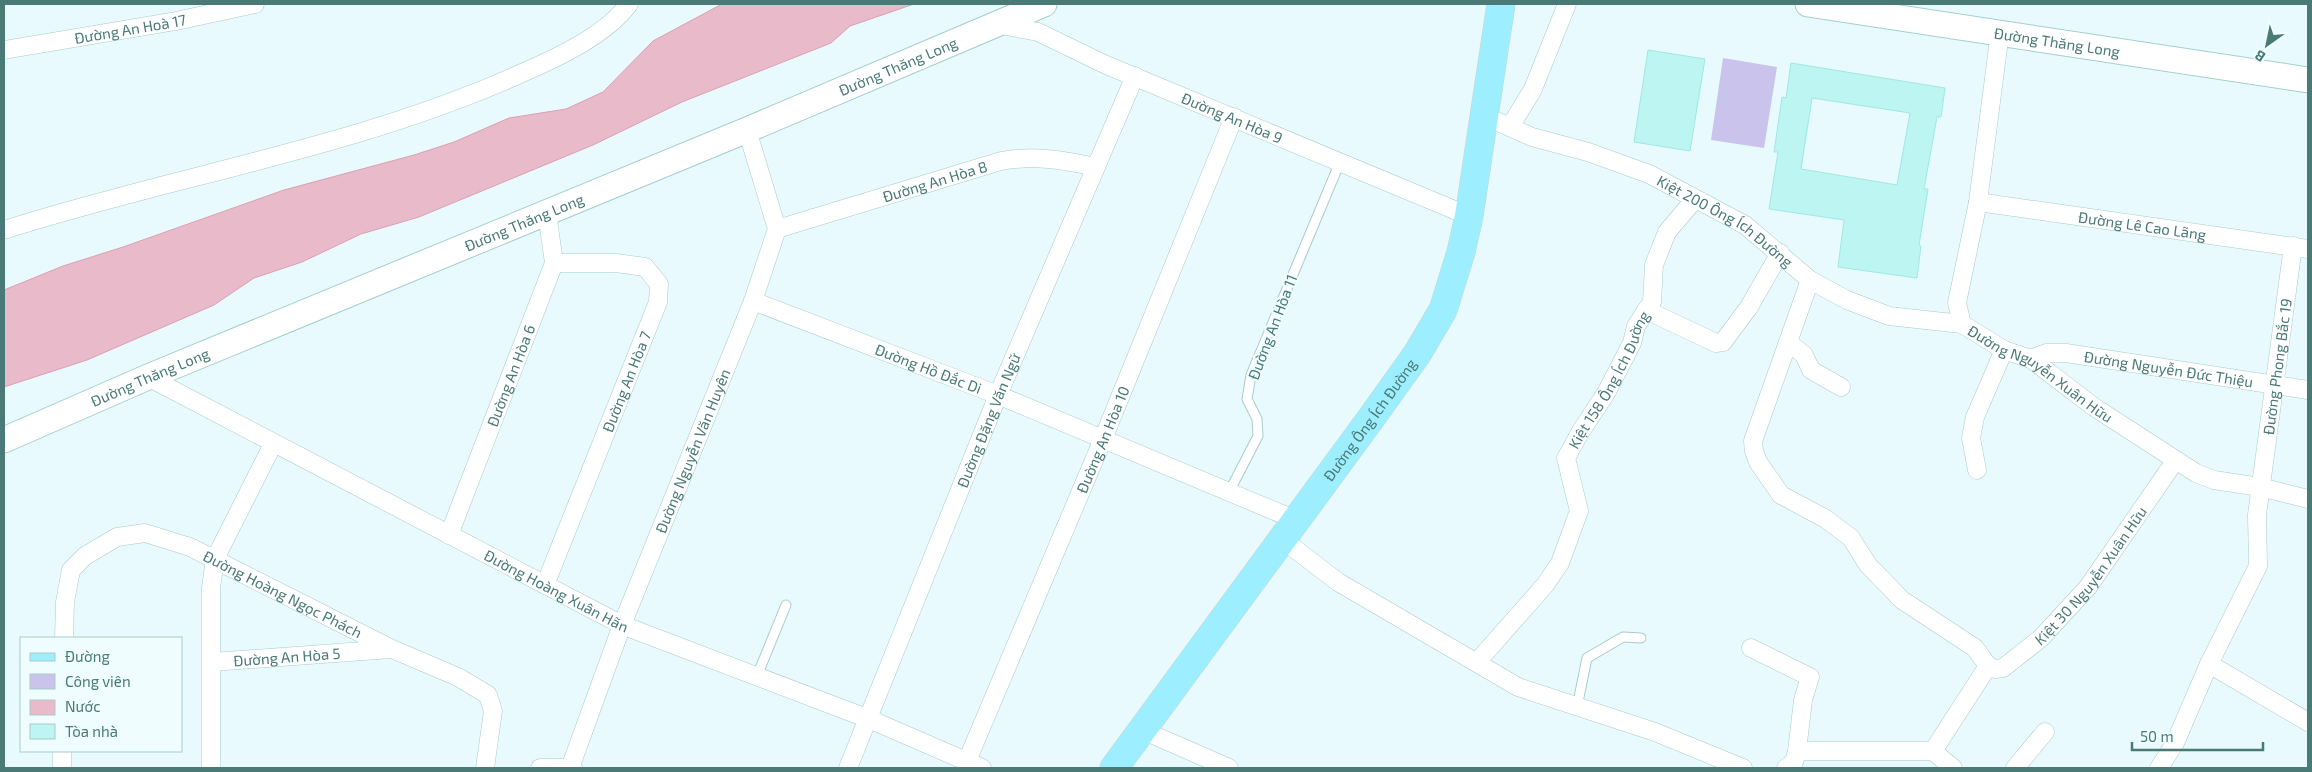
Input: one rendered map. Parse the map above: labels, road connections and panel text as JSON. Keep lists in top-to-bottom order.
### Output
{
  "streets": {
    "main road": ["Đường Ông Ích Đường"],
    "street": [
      "Đường An Hoà 17",
      "Đường Thăng Long",
      "Đường An Hòa 9",
      "Đường An Hòa 8",
      "Kiệt 200 Ông Ích Đường",
      "Đường Lê Cao Lãng",
      "Đường Phong Bắc 19",
      "Đường Hồ Đắc Di",
      "Đường Nguyễn Đức Thiệu",
      "Đường Nguyễn Xuân Hữu",
      "Đường An Hòa 6",
      "Đường An Hòa 7",
      "Kiệt 158 Ông Ích Đường",
      "Đường Đặng Văn Ngữ",
      "Đường An Hòa 10",
      "Đường Nguyễn Văn Huyên",
      "Kiệt 30 Nguyễn Xuân Hữu",
      "Đường Hoàng Xuân Hãn",
      "Đường Hoàng Ngọc Phách",
      "Đường An Hòa 5"
    ],
    "lane": ["Đường An Hòa 11"]
  },
  "crossings": [
    ["Đường Thăng Long", "Đường An Hòa 9"],
    ["Đường Thăng Long", "Đường Nguyễn Xuân Hữu"],
    ["Đường Thăng Long", "Đường An Hòa 6"],
    ["Đường Thăng Long", "Đường Hoàng Xuân Hãn"],
    ["Đường An Hòa 9", "Đường An Hòa 11"],
    ["Đường An Hòa 9", "Đường Ông Ích Đường"],
    ["Đường An Hòa 9", "Đường Đặng Văn Ngữ"],
    ["Đường An Hòa 9", "Đường An Hòa 10"],
    ["Đường An Hòa 8", "Đường Đặng Văn Ngữ"],
    ["Đường An Hòa 8", "Đường Nguyễn Văn Huyên"],
    ["Kiệt 200 Ông Ích Đường", "Đường Nguyễn Xuân Hữu"],
    ["Kiệt 200 Ông Ích Đường", "Kiệt 158 Ông Ích Đường"],
    ["Kiệt 200 Ông Ích Đường", "Đường Ông Ích Đường"],
    ["Đường Lê Cao Lãng", "Đường Phong Bắc 19"],
    ["Đường Lê Cao Lãng", "Đường Nguyễn Xuân Hữu"],
    ["Đường An Hòa 11", "Đường Hồ Đắc Di"],
    ["Đường Phong Bắc 19", "Đường Nguyễn Đức Thiệu"],
    ["Đường Phong Bắc 19", "Đường Nguyễn Xuân Hữu"],
    ["Đường Hồ Đắc Di", "Đường Ông Ích Đường"],
    ["Đường Hồ Đắc Di", "Đường Đặng Văn Ngữ"],
    ["Đường Hồ Đắc Di", "Đường An Hòa 10"],
    ["Đường Hồ Đắc Di", "Đường Nguyễn Văn Huyên"],
    ["Đường Nguyễn Đức Thiệu", "Đường Nguyễn Xuân Hữu"],
    ["Đường Nguyễn Xuân Hữu", "Kiệt 30 Nguyễn Xuân Hữu"],
    ["Đường An Hòa 6", "Đường An Hòa 7"],
    ["Đường An Hòa 6", "Đường Hoàng Xuân Hãn"],
    ["Đường An Hòa 7", "Đường Hoàng Xuân Hãn"],
    ["Đường Đặng Văn Ngữ", "Đường Hoàng Xuân Hãn"],
    ["Đường An Hòa 10", "Đường Hoàng Xuân Hãn"],
    ["Đường Nguyễn Văn Huyên", "Đường Hoàng Xuân Hãn"],
    ["Đường Hoàng Ngọc Phách", "Đường An Hòa 5"]
  ],
  "legend": [
    "Đường",
    "Công viên",
    "Nước",
    "Tòa nhà"
  ],
  "scale_bar": "50 m",
  "north": "bottom left"
}
